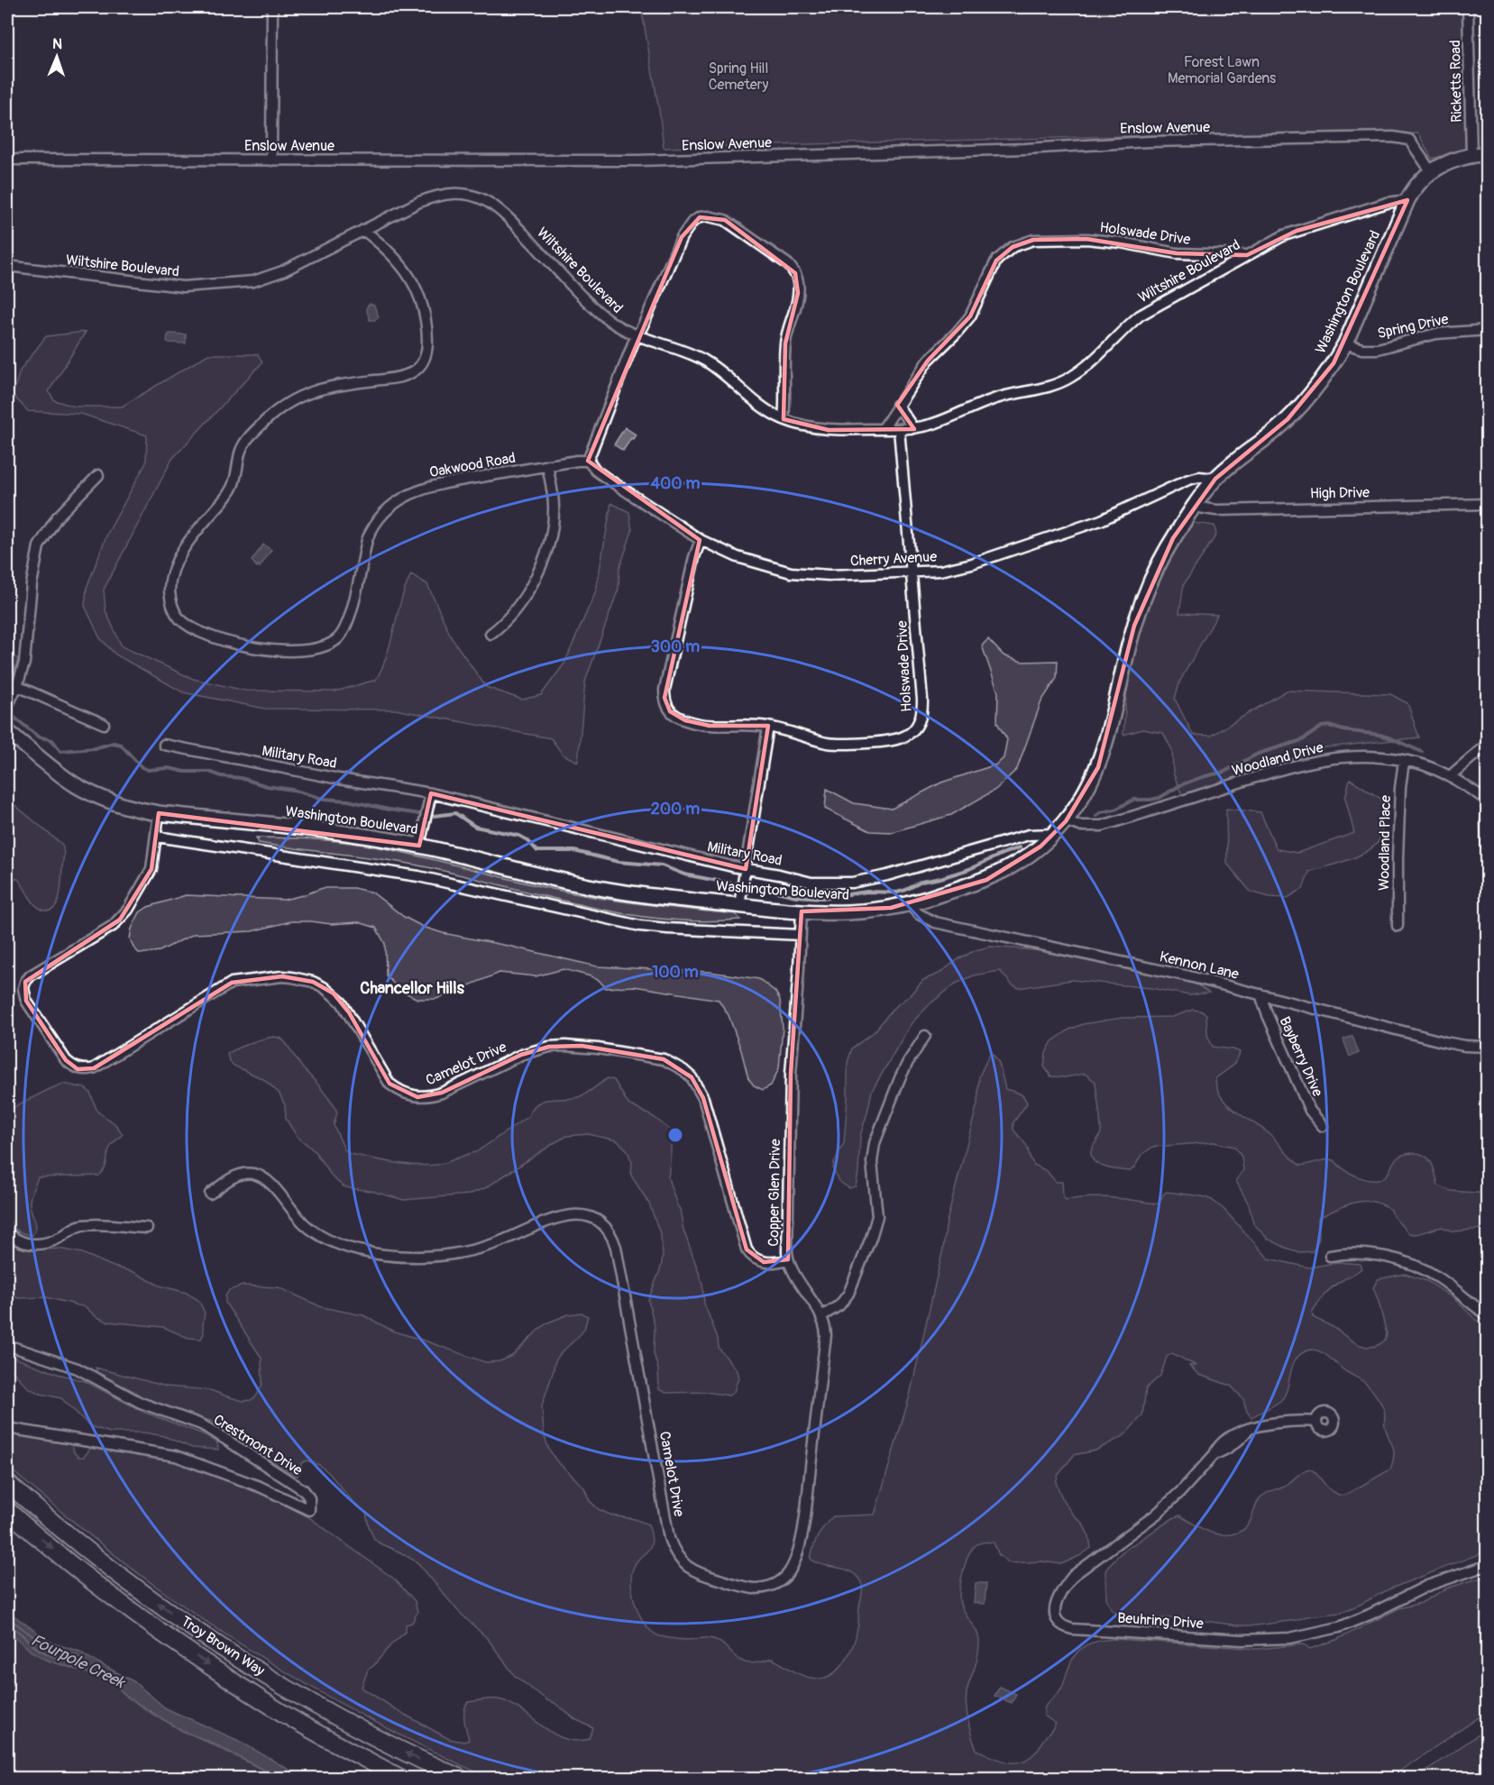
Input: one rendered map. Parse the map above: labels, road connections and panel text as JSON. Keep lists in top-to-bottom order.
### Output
{
  "streets": {
    "main road": ["Troy Brown Way"],
    "street": [
      "Ricketts Road",
      "Enslow Avenue",
      "Holswade Drive",
      "Wiltshire Boulevard",
      "Washington Boulevard",
      "Spring Drive",
      "Oakwood Road",
      "High Drive",
      "Cherry Avenue",
      "Military Road",
      "Woodland Drive",
      "Woodland Place",
      "Kennon Lane",
      "Bayberry Drive",
      "Camelot Drive",
      "Copper Glen Drive",
      "Crestmont Drive",
      "Beuhring Drive"
    ]
  },
  "crossings": [
    ["Ricketts Road", "Washington Boulevard"],
    ["Enslow Avenue", "Washington Boulevard"],
    ["Holswade Drive", "Wiltshire Boulevard"],
    ["Holswade Drive", "Cherry Avenue"],
    ["Wiltshire Boulevard", "Washington Boulevard"],
    ["Wiltshire Boulevard", "Oakwood Road"],
    ["Washington Boulevard", "Spring Drive"],
    ["Washington Boulevard", "High Drive"],
    ["Washington Boulevard", "Cherry Avenue"],
    ["Washington Boulevard", "Military Road"],
    ["Washington Boulevard", "Woodland Drive"],
    ["Washington Boulevard", "Kennon Lane"],
    ["Washington Boulevard", "Camelot Drive"],
    ["Washington Boulevard", "Copper Glen Drive"],
    ["Oakwood Road", "Cherry Avenue"],
    ["Woodland Drive", "Woodland Place"],
    ["Kennon Lane", "Bayberry Drive"],
    ["Camelot Drive", "Copper Glen Drive"]
  ],
  "districts": ["Chancellor Hills"],
  "water": ["Fourpole Creek"],
  "parks": ["Forest Lawn Memorial Gardens", "Spring Hill Cemetery"],
  "north": "top",
  "rings": [
    "400 m",
    "300 m",
    "200 m",
    "100 m"
  ]
}
